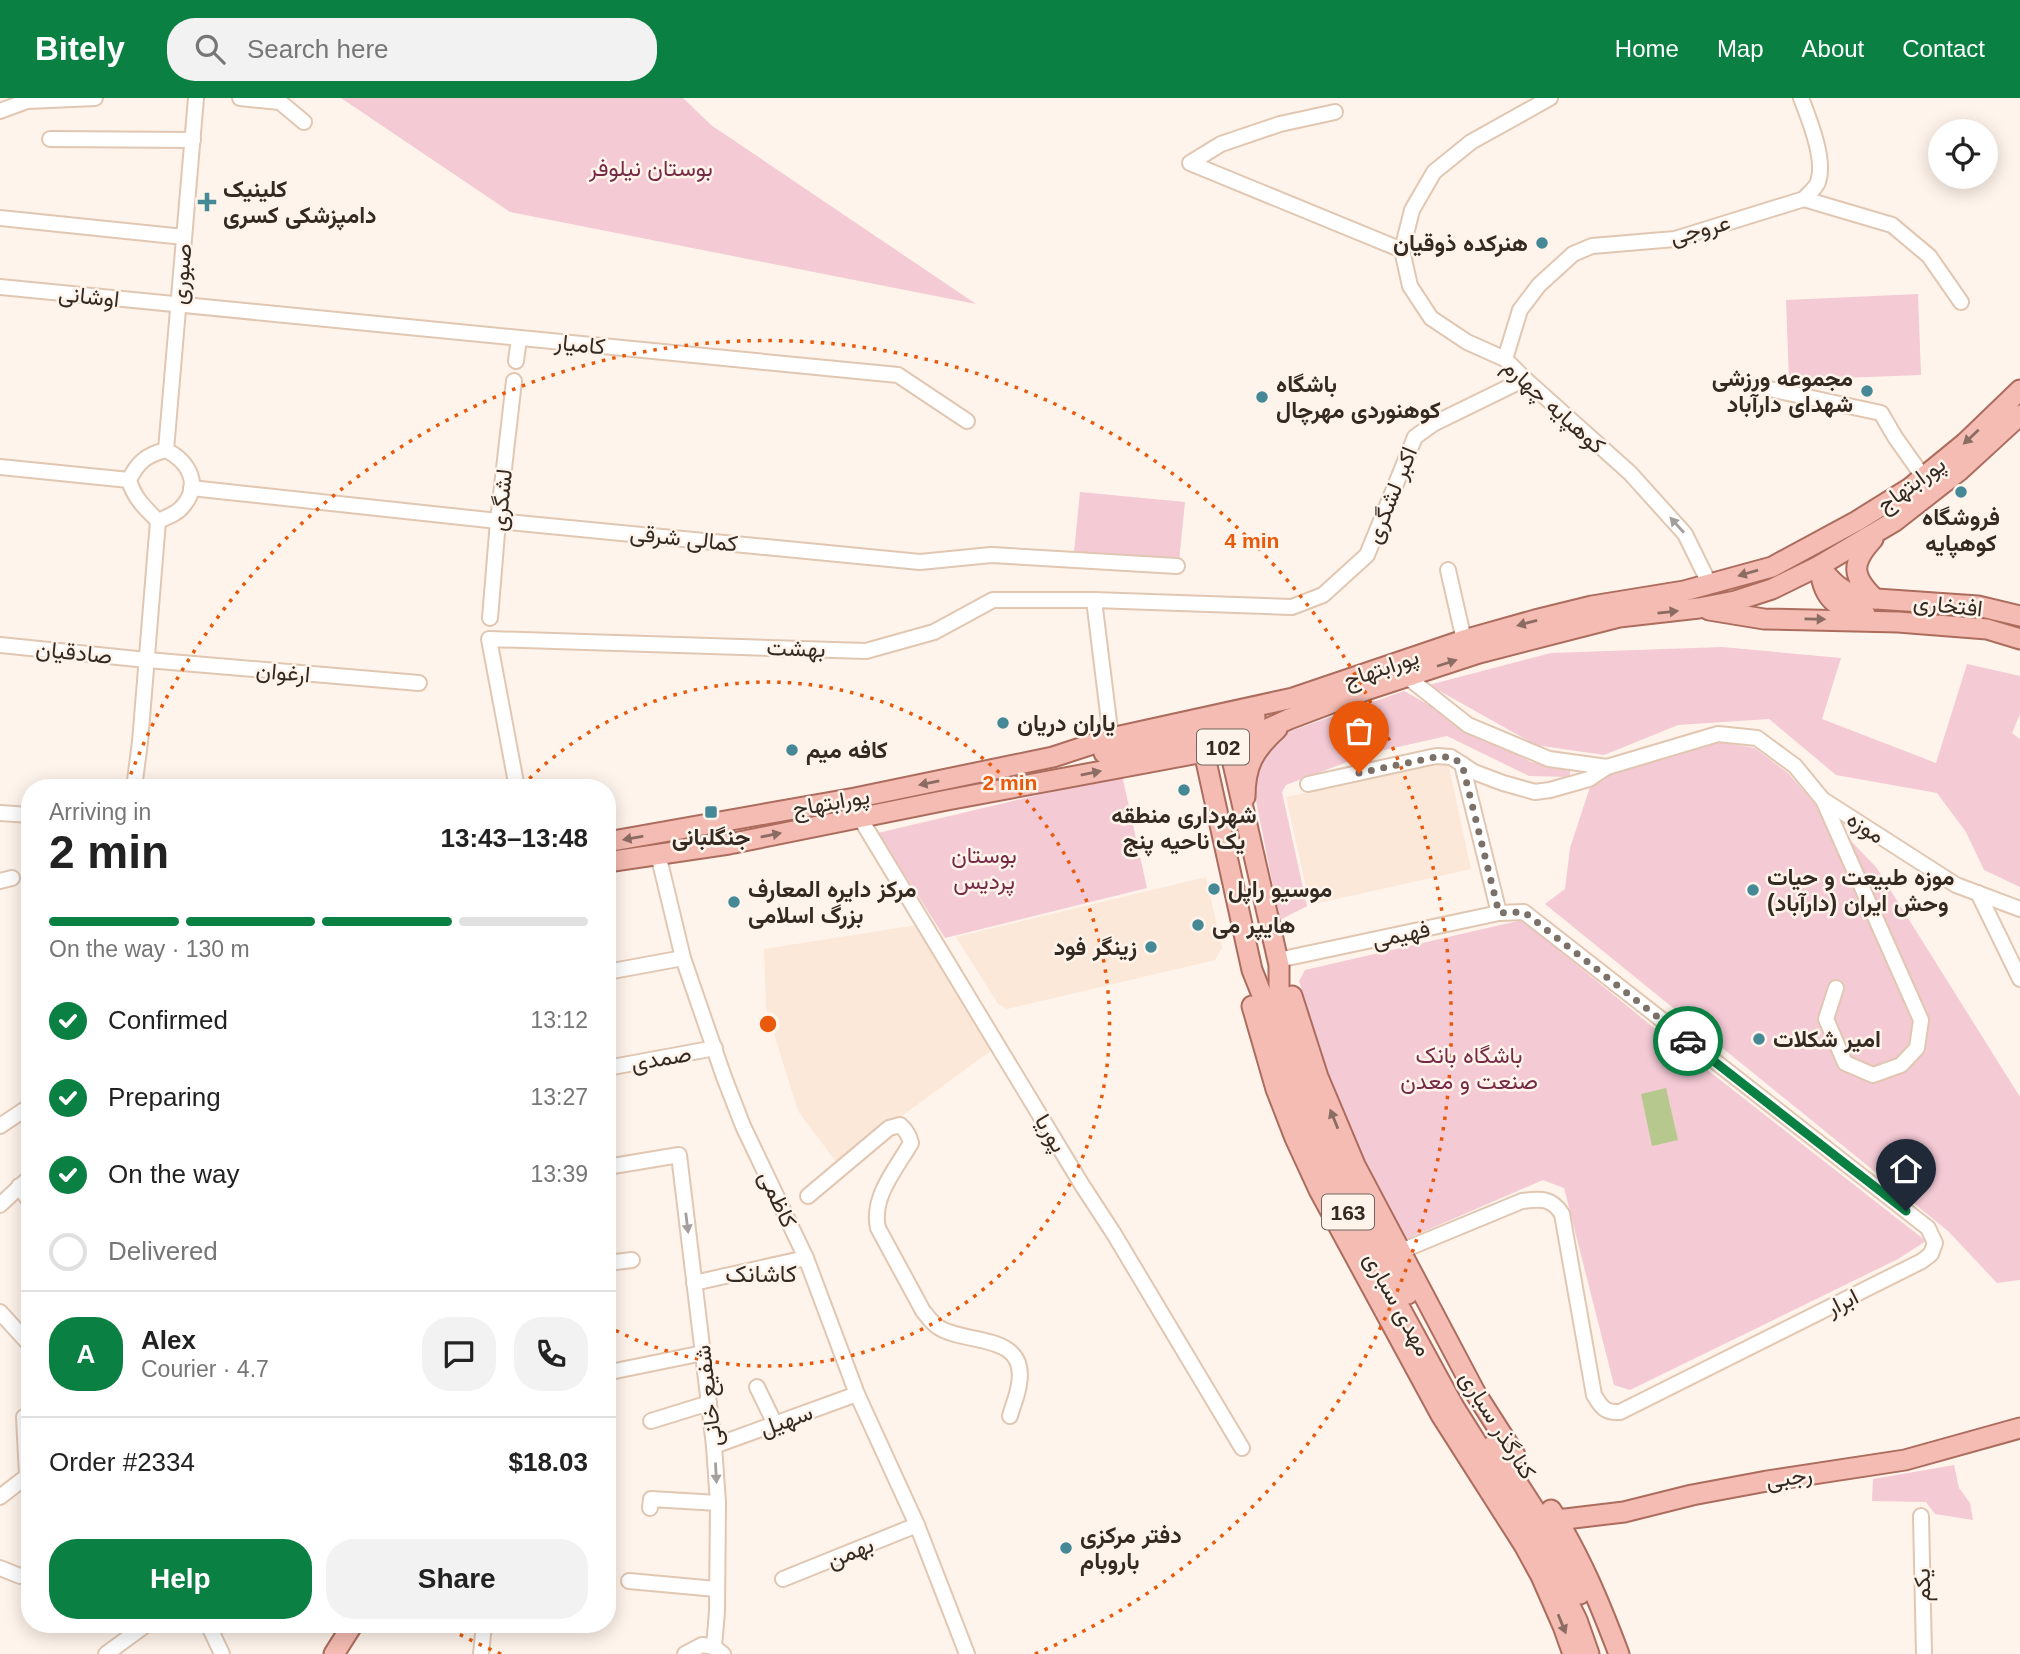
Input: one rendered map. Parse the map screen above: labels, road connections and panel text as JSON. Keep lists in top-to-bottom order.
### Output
{
  "streets": {
    "main road": [
      "پورابتهاج",
      "افتخاری",
      "102",
      "163",
      "مهدی سباری",
      "کنارگذر سباری",
      "رجبی"
    ],
    "street": [
      "عروجی",
      "صبوری",
      "اوشانی",
      "کامیار",
      "کوهپایه چهارم",
      "اکبر لشگری",
      "لشگری",
      "کمالی شرقی",
      "بهشت",
      "صادقیان",
      "ارغوان",
      "موزه",
      "فهیمی",
      "صمدی",
      "پوریا",
      "کاظمی",
      "ابرار",
      "شفیع خانی",
      "سهیل",
      "بهمن",
      "یکم"
    ]
  },
  "crossings": [
    ["عروجی", "کوهپایه چهارم"],
    ["صبوری", "اوشانی"],
    ["صبوری", "کامیار"],
    ["صبوری", "کمالی شرقی"],
    ["اوشانی", "کامیار"],
    ["کوهپایه چهارم", "پورابتهاج"],
    ["کوهپایه چهارم", "اکبر لشگری"],
    ["پورابتهاج", "افتخاری"],
    ["پورابتهاج", "پوریا"],
    ["پورابتهاج", "کاظمی"],
    ["پورابتهاج", "163"],
    ["پورابتهاج", "مهدی سباری"],
    ["اکبر لشگری", "بهشت"],
    ["لشگری", "کمالی شرقی"],
    ["صادقیان", "ارغوان"],
    ["فهیمی", "163"],
    ["فهیمی", "ابرار"],
    ["فهیمی", "کنارگذر سباری"],
    ["صمدی", "کاظمی"],
    ["کاظمی", "سهیل"],
    ["کاظمی", "بهمن"],
    ["163", "کنارگذر سباری"],
    ["ابرار", "کنارگذر سباری"],
    ["مهدی سباری", "کنارگذر سباری"],
    ["شفیع خانی", "سهیل"],
    ["کنارگذر سباری", "رجبی"]
  ],
  "one_way": ["کوهپایه چهارم"],
  "districts": ["کاشانک"],
  "parks": ["بوستان نیلوفر", "بوستان پردیس", "باشگاه بانک صنعت و معدن"],
  "places": {
    "health": ["کلینیک دامپزشکی کسری"],
    "other": [
      "هنرکده ذوقیان",
      "مجموعه ورزشی شهدای دارآباد",
      "باشگاه کوهنوردی مهرچال",
      "فروشگاه کوهپایه",
      "یاران دریان",
      "کافه میم",
      "شهرداری منطقه یک ناحیه پنج",
      "موسیو راپل",
      "موزه طبیعت و حیات وحش ایران (دارآباد)",
      "مرکز دایره المعارف بزرگ اسلامی",
      "هایپر می",
      "زینگر فود",
      "امیر شکلات",
      "دفتر مرکزی باروبام"
    ],
    "transit": ["جنگلبانی"]
  },
  "page": {
    "header": "Bitely",
    "search": "Search here",
    "nav": [
      "Home",
      "Map",
      "About",
      "Contact"
    ],
    "heading": ["2 min", "Arriving in", "13:43–13:48"],
    "panel": [
      "Alex",
      "Courier · 4.7",
      "Order #2334",
      "$18.03"
    ],
    "bar": "On the way · 130 m",
    "list": [
      ["Confirmed", "13:12"],
      ["Preparing", "13:27"],
      ["On the way", "13:39"],
      "Delivered"
    ],
    "round": "A",
    "buttons": ["Help", "Share"]
  },
  "rings": ["4 min", "2 min"]
}
